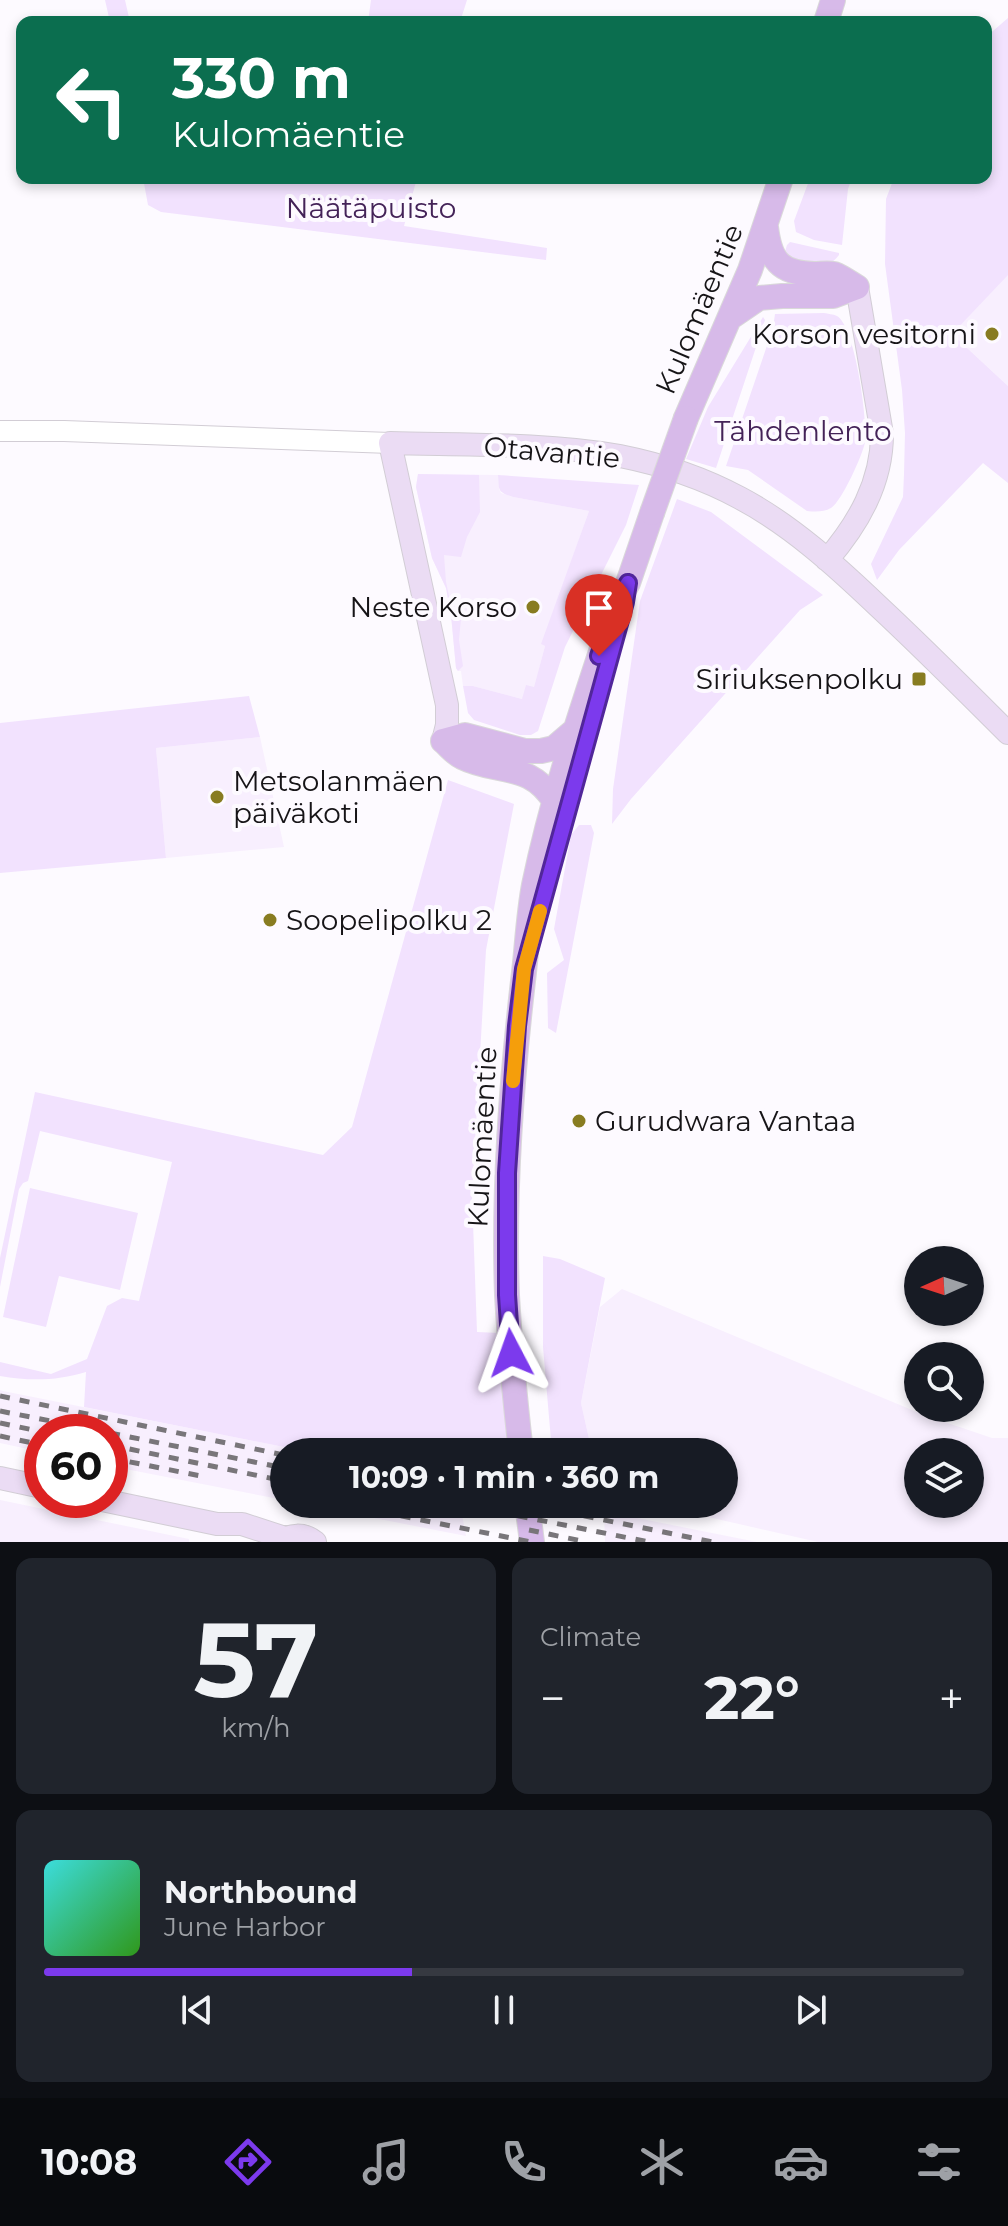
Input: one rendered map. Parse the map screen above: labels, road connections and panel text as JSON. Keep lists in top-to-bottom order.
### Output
{
  "streets": {
    "main road": ["Kulomäentie", "Otavantie"]
  },
  "parks": ["Näätäpuisto", "Tähdenlento"],
  "places": {
    "other": [
      "Korson vesitorni",
      "Neste Korso",
      "Metsolanmäen päiväkoti",
      "Soopelipolku 2",
      "Gurudwara Vantaa"
    ],
    "transit": ["Siriuksenpolku"]
  },
  "north": "left",
  "page": {
    "turn": ["330 m", "Kulomäentie"],
    "limit": "60",
    "trip": "10:09 · 1 min · 360 m",
    "tile": [
      ["57", "km/h"],
      "Climate"
    ],
    "heat": ["−", "22°", "+"],
    "song": ["Northbound", "June Harbor"],
    "tabs": "10:08"
  }
}
